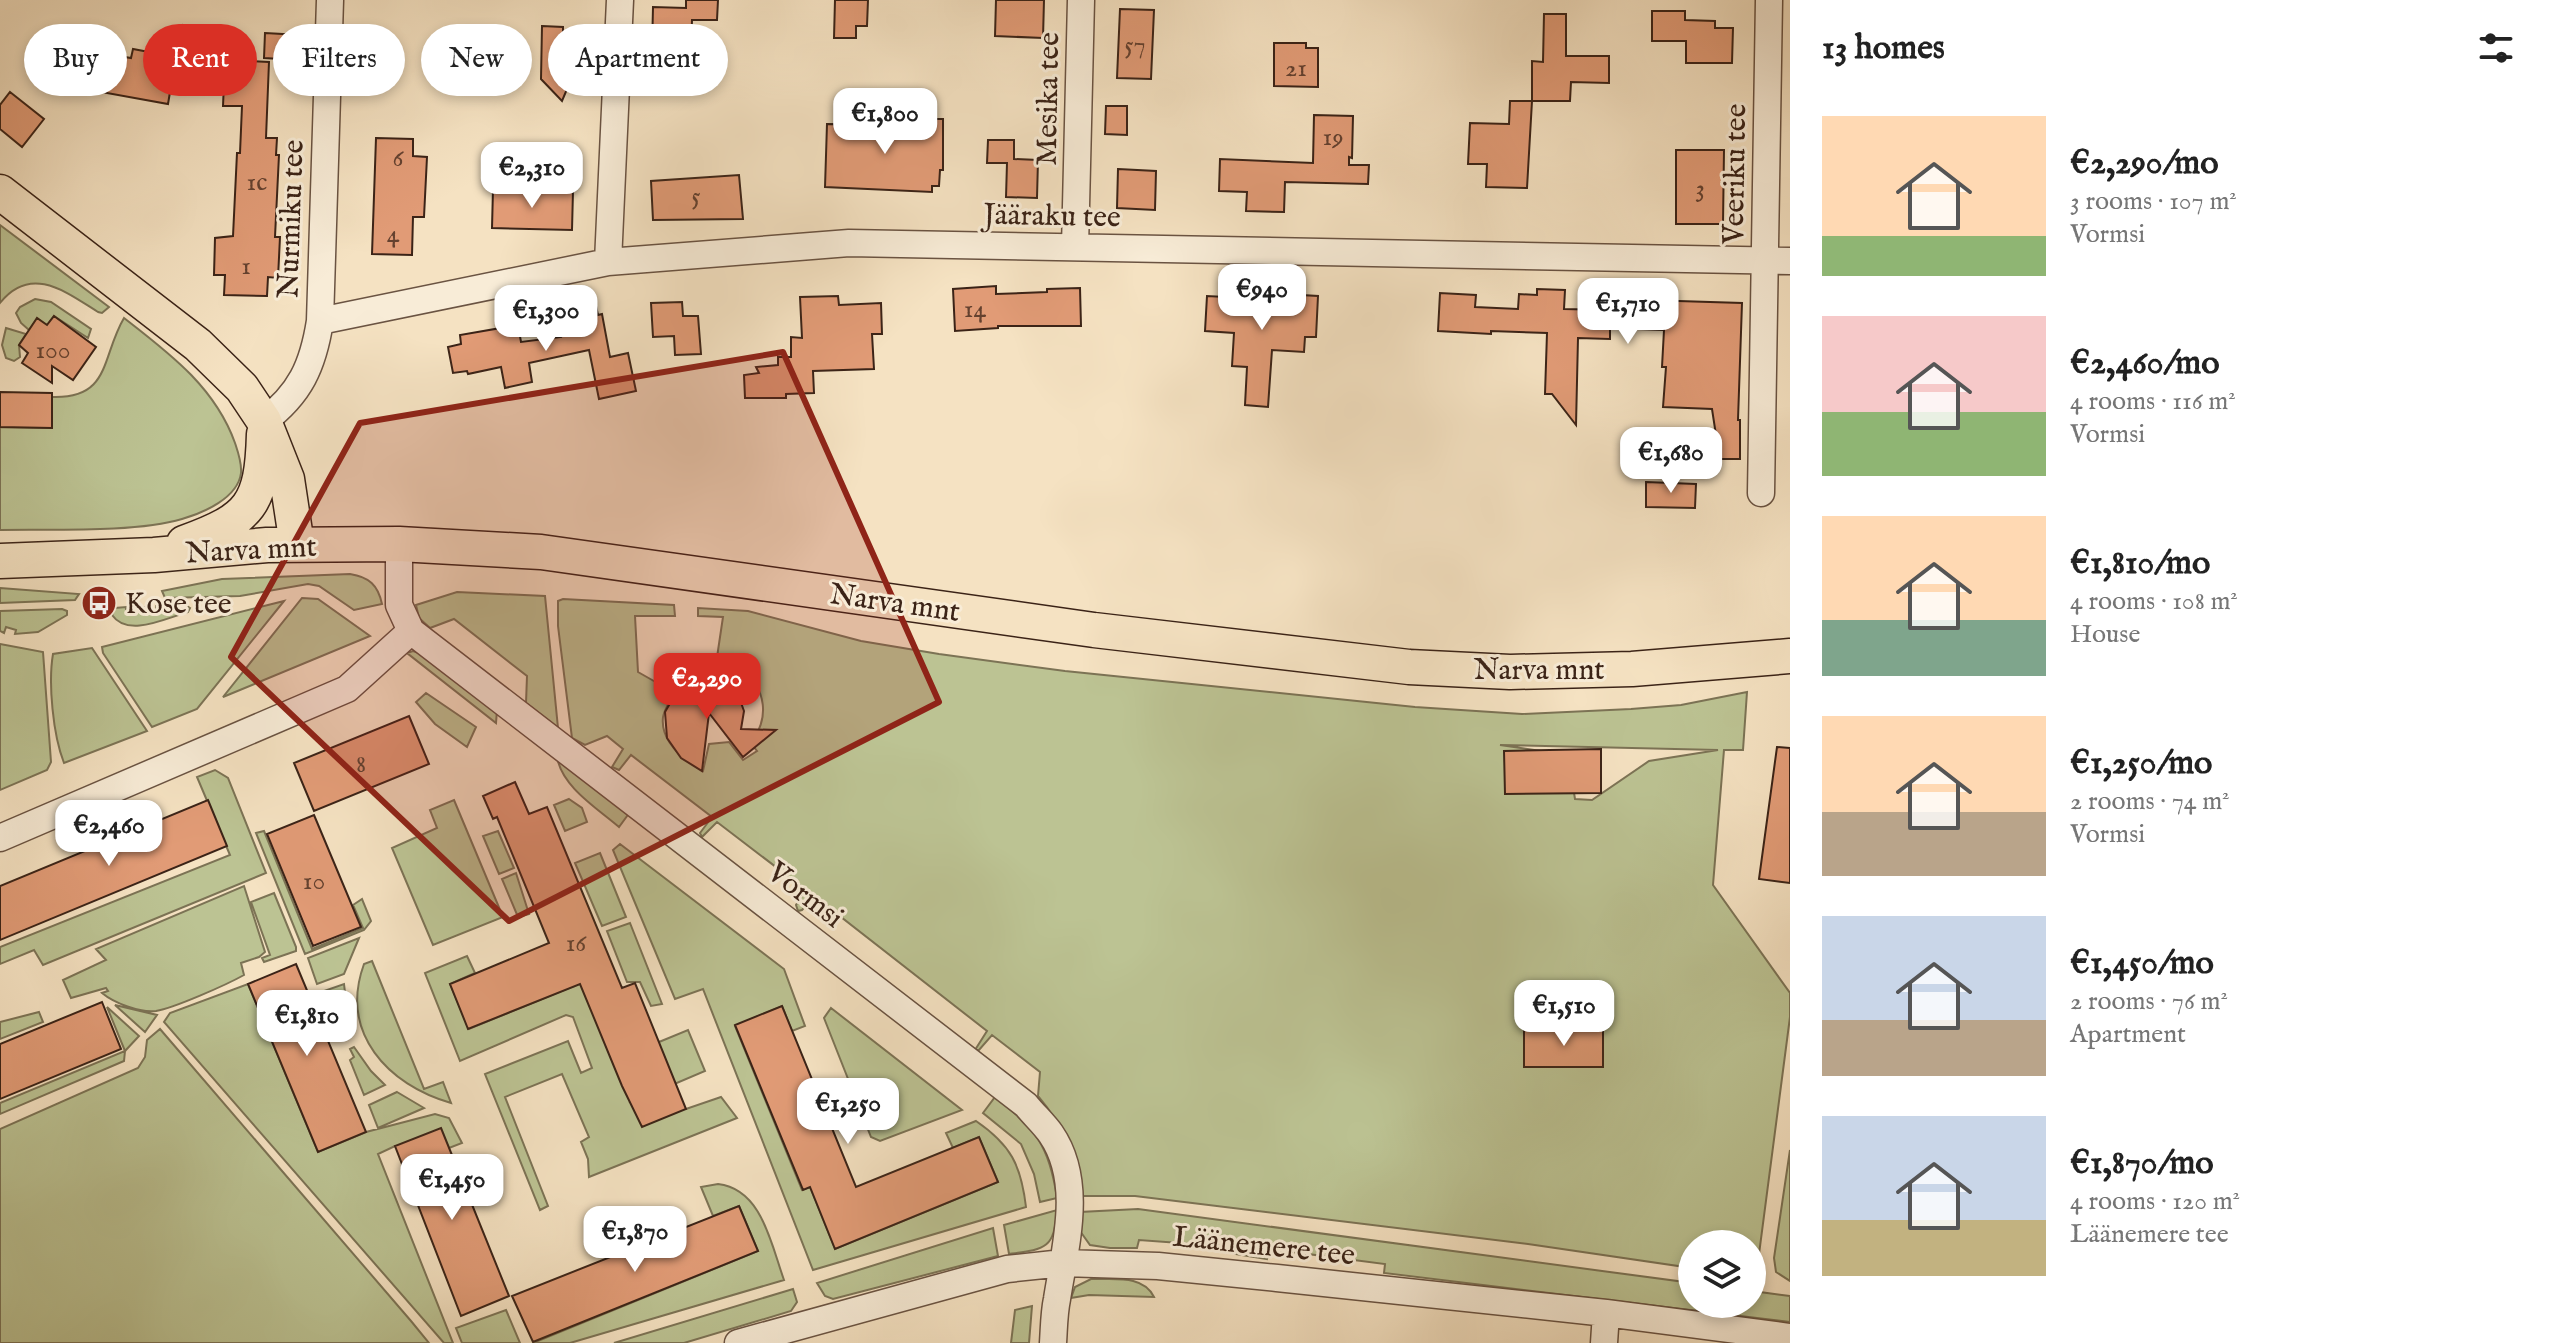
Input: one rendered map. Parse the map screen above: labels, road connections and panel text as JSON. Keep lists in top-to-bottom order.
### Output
{
  "streets": {
    "main road": ["Narva mnt"],
    "street": [
      "Mesika tee",
      "Veeriku tee",
      "Jääraku tee",
      "Nurmiku tee",
      "Vormsi",
      "Läänemere tee"
    ]
  },
  "crossings": [
    ["Mesika tee", "Jääraku tee"],
    ["Veeriku tee", "Jääraku tee"],
    ["Jääraku tee", "Nurmiku tee"],
    ["Vormsi", "Läänemere tee"]
  ],
  "places": {
    "bus stop": ["Kose tee"]
  },
  "house_numbers": [
    "57",
    "21",
    "19",
    "6",
    "1c",
    "3",
    "5",
    "4",
    "1",
    "14",
    "100",
    "8",
    "10",
    "16"
  ],
  "page": {
    "heading": "13 homes",
    "chip": [
      "Buy",
      "Rent",
      "Filters",
      "New",
      "Apartment"
    ],
    "price": [
      "€1,800",
      "€2,310",
      "€940",
      "€1,710",
      "€1,300",
      "€1,680",
      "€2,290",
      "€2,460",
      "€1,510",
      "€1,810",
      "€1,250",
      "€1,450",
      "€1,870"
    ],
    "list": [
      {
        "name": "€2,290/mo",
        "note": "3 rooms · 107 m² · Vormsi"
      },
      {
        "name": "€2,460/mo",
        "note": "4 rooms · 116 m² · Vormsi"
      },
      {
        "name": "€1,810/mo",
        "note": "4 rooms · 108 m² · House"
      },
      {
        "name": "€1,250/mo",
        "note": "2 rooms · 74 m² · Vormsi"
      },
      {
        "name": "€1,450/mo",
        "note": "2 rooms · 76 m² · Apartment"
      },
      {
        "name": "€1,870/mo",
        "note": "4 rooms · 120 m² · Läänemere tee"
      }
    ]
  }
}
